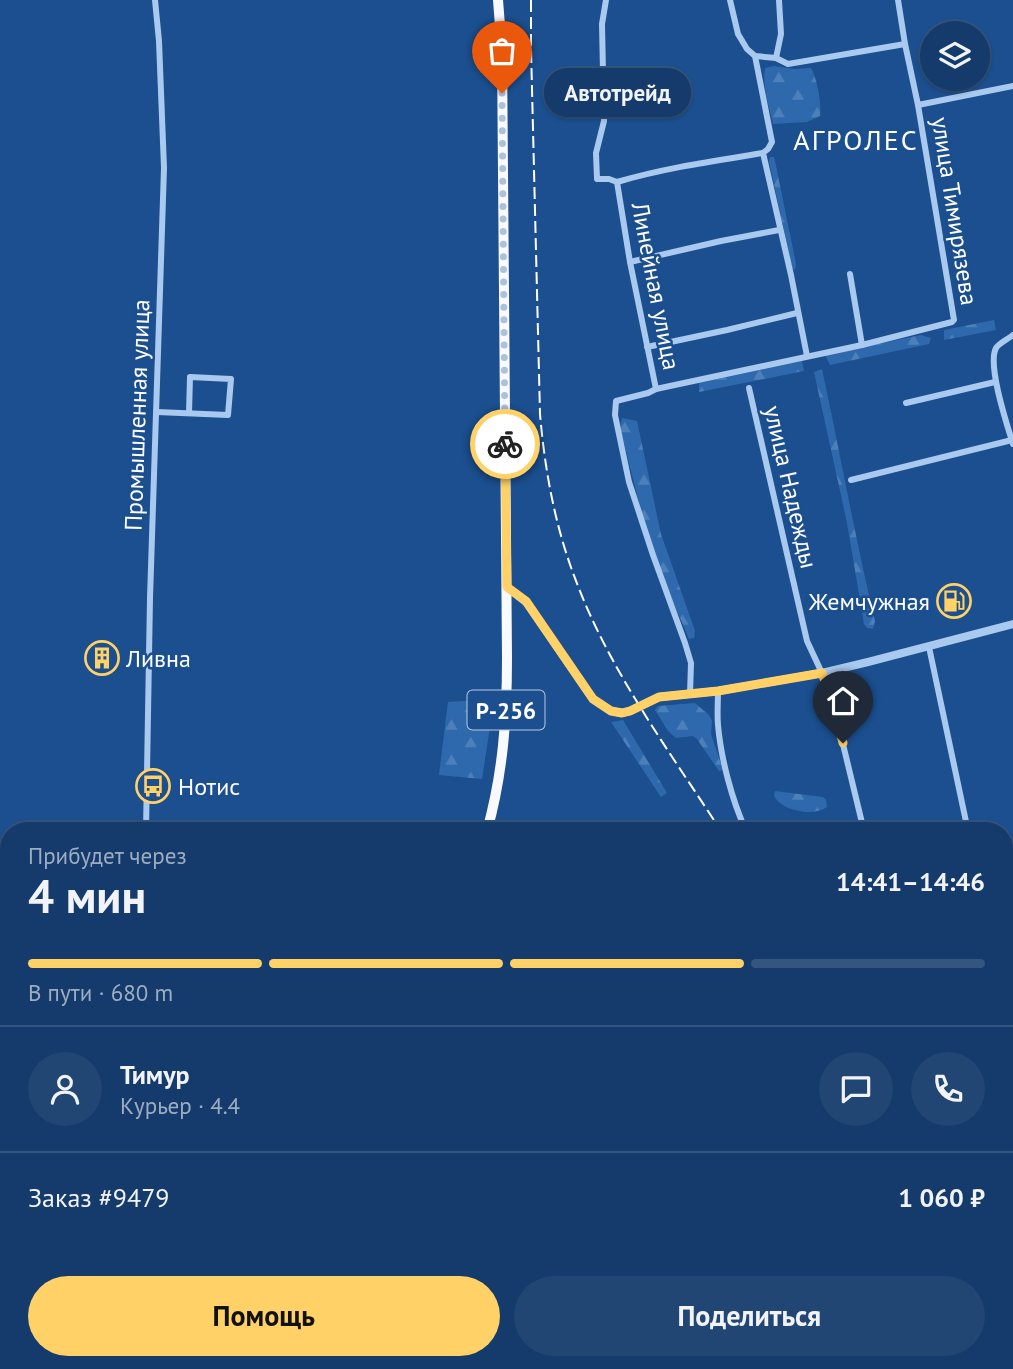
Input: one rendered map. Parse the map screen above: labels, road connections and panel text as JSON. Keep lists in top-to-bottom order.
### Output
{
  "streets": {
    "highway": ["Р-256"],
    "street": [
      "улица Тимирязева",
      "Линейная улица",
      "Промышленная улица",
      "улица Надежды"
    ]
  },
  "crossings": [
    ["улица Тимирязева", "Линейная улица"]
  ],
  "districts": ["АГРОЛЕС"],
  "places": {
    "other": ["Автотрейд"],
    "fuel station": ["Жемчужная"],
    "building": ["Ливна"],
    "bus stop": ["Нотис"]
  },
  "page": {
    "bubble": "Автотрейд",
    "heading": ["4 мин", "Прибудет через", "14:41–14:46"],
    "panel": [
      "Тимур",
      "Курьер · 4.4",
      "Заказ #9479",
      "1 060 ₽"
    ],
    "bar": "В пути · 680 m",
    "buttons": ["Помощь", "Поделиться"]
  }
}
